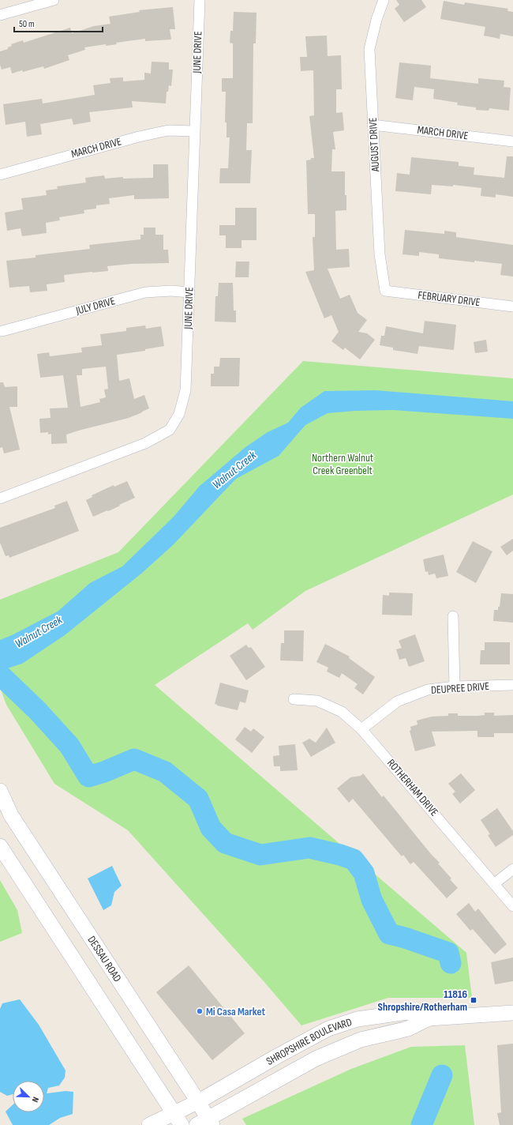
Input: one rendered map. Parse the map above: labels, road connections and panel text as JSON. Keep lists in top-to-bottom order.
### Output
{
  "streets": {
    "main road": ["DESSAU ROAD", "SHROPSHIRE BOULEVARD"],
    "street": [
      "JUNE DRIVE",
      "MARCH DRIVE",
      "AUGUST DRIVE",
      "FEBRUARY DRIVE",
      "JULY DRIVE",
      "DEUPREE DRIVE",
      "ROTHERHAM DRIVE"
    ]
  },
  "crossings": [
    ["JUNE DRIVE", "MARCH DRIVE"],
    ["JUNE DRIVE", "JULY DRIVE"],
    ["MARCH DRIVE", "AUGUST DRIVE"],
    ["AUGUST DRIVE", "FEBRUARY DRIVE"],
    ["DEUPREE DRIVE", "ROTHERHAM DRIVE"],
    ["DESSAU ROAD", "SHROPSHIRE BOULEVARD"]
  ],
  "water": ["Walnut Creek"],
  "parks": ["Northern Walnut Creek Greenbelt"],
  "places": {
    "transit": ["11816 Shropshire/Rotherham"],
    "other": ["Mi Casa Market"]
  },
  "scale_bar": "50 m",
  "north": "bottom right"
}
